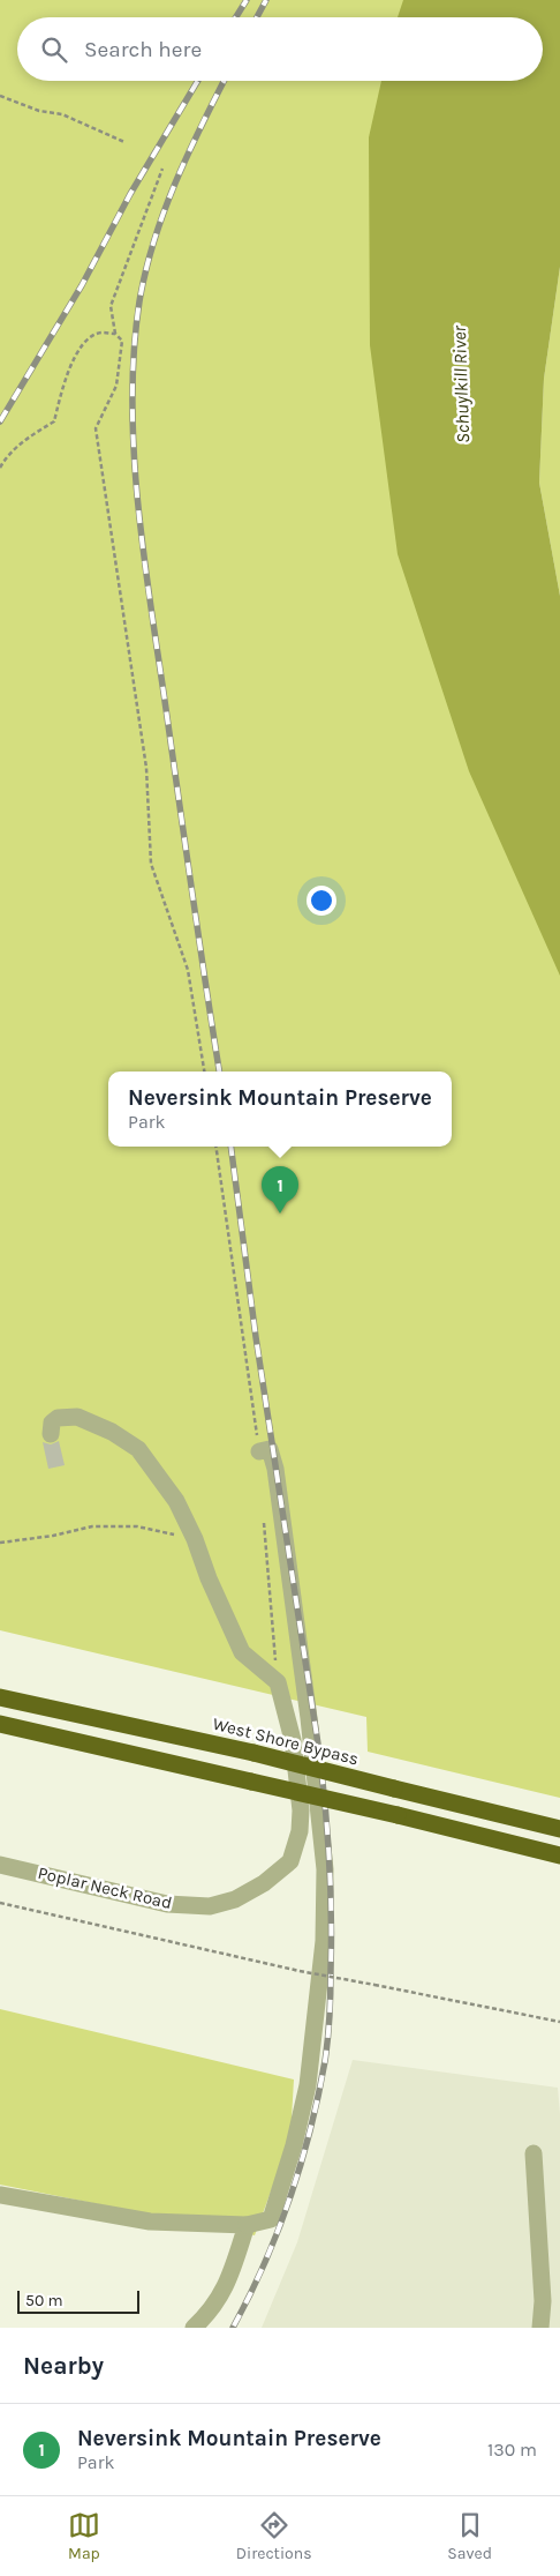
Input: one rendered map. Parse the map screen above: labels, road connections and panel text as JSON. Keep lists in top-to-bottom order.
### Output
{
  "streets": {
    "highway": ["West Shore Bypass"],
    "lane": ["Poplar Neck Road"]
  },
  "water": ["Schuylkill River"],
  "scale_bar": "50 m",
  "page": {
    "search": "Search here",
    "popup": ["Neversink Mountain Preserve", "Park"],
    "pins": "1",
    "scale": "50 m",
    "heading": "Nearby",
    "list": [
      {
        "mark": "1",
        "name": "Neversink Mountain Preserve",
        "note": "Park",
        "value": "130 m"
      }
    ],
    "nav": ["Map", "Directions", "Saved"]
  }
}
